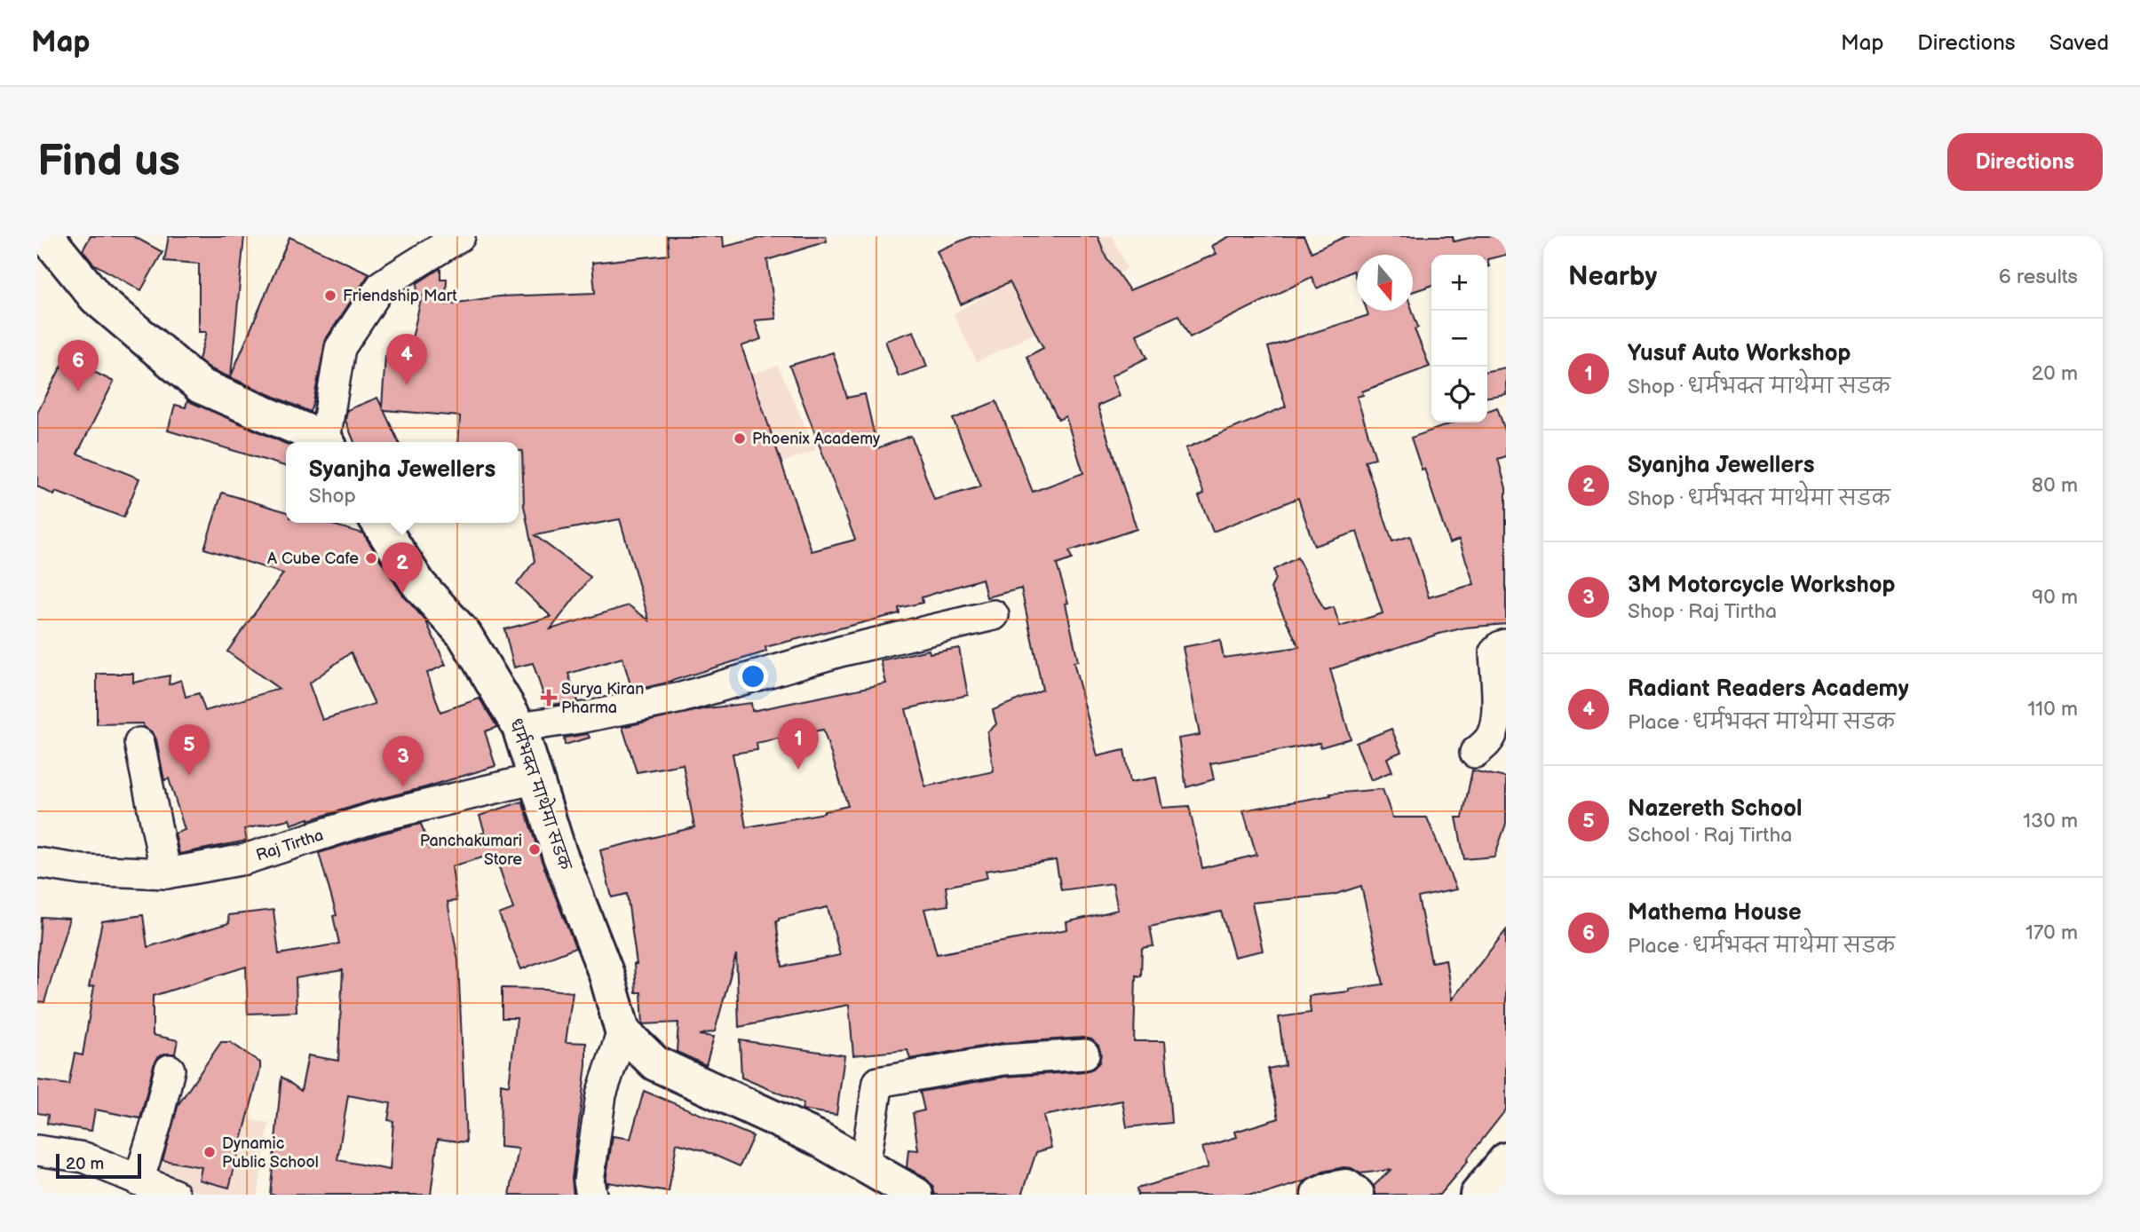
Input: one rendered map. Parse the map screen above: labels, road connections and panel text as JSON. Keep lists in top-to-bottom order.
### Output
{
  "streets": {
    "main road": ["धर्मभक्त माथेमा सडक"],
    "street": ["Raj Tirtha"]
  },
  "crossings": [
    ["धर्मभक्त माथेमा सडक", "Raj Tirtha"]
  ],
  "places": {
    "other": [
      "Friendship Mart",
      "Phoenix Academy",
      "A Cube Cafe",
      "Panchakumari Store",
      "Dynamic Public School"
    ],
    "health": ["Surya Kiran Pharma"]
  },
  "scale_bar": "20 m",
  "north": "bottom",
  "page": {
    "header": "Map",
    "nav": ["Map", "Directions", "Saved"],
    "buttons": "Directions",
    "title": "Find us",
    "heading": ["Nearby", "6 results"],
    "map_buttons": ["+", "−"],
    "list": [
      {
        "mark": "1",
        "name": "Yusuf Auto Workshop",
        "note": "Shop · धर्मभक्त माथेमा सडक",
        "value": "20 m"
      },
      {
        "mark": "2",
        "name": "Syanjha Jewellers",
        "note": "Shop · धर्मभक्त माथेमा सडक",
        "value": "80 m"
      },
      {
        "mark": "3",
        "name": "3M Motorcycle Workshop",
        "note": "Shop · Raj Tirtha",
        "value": "90 m"
      },
      {
        "mark": "4",
        "name": "Radiant Readers Academy",
        "note": "Place · धर्मभक्त माथेमा सडक",
        "value": "110 m"
      },
      {
        "mark": "5",
        "name": "Nazereth School",
        "note": "School · Raj Tirtha",
        "value": "130 m"
      },
      {
        "mark": "6",
        "name": "Mathema House",
        "note": "Place · धर्मभक्त माथेमा सडक",
        "value": "170 m"
      }
    ],
    "pins": [
      "4",
      "6",
      "2",
      "1",
      "5",
      "3"
    ],
    "popup": ["Syanjha Jewellers", "Shop"],
    "scale": "20 m"
  }
}
